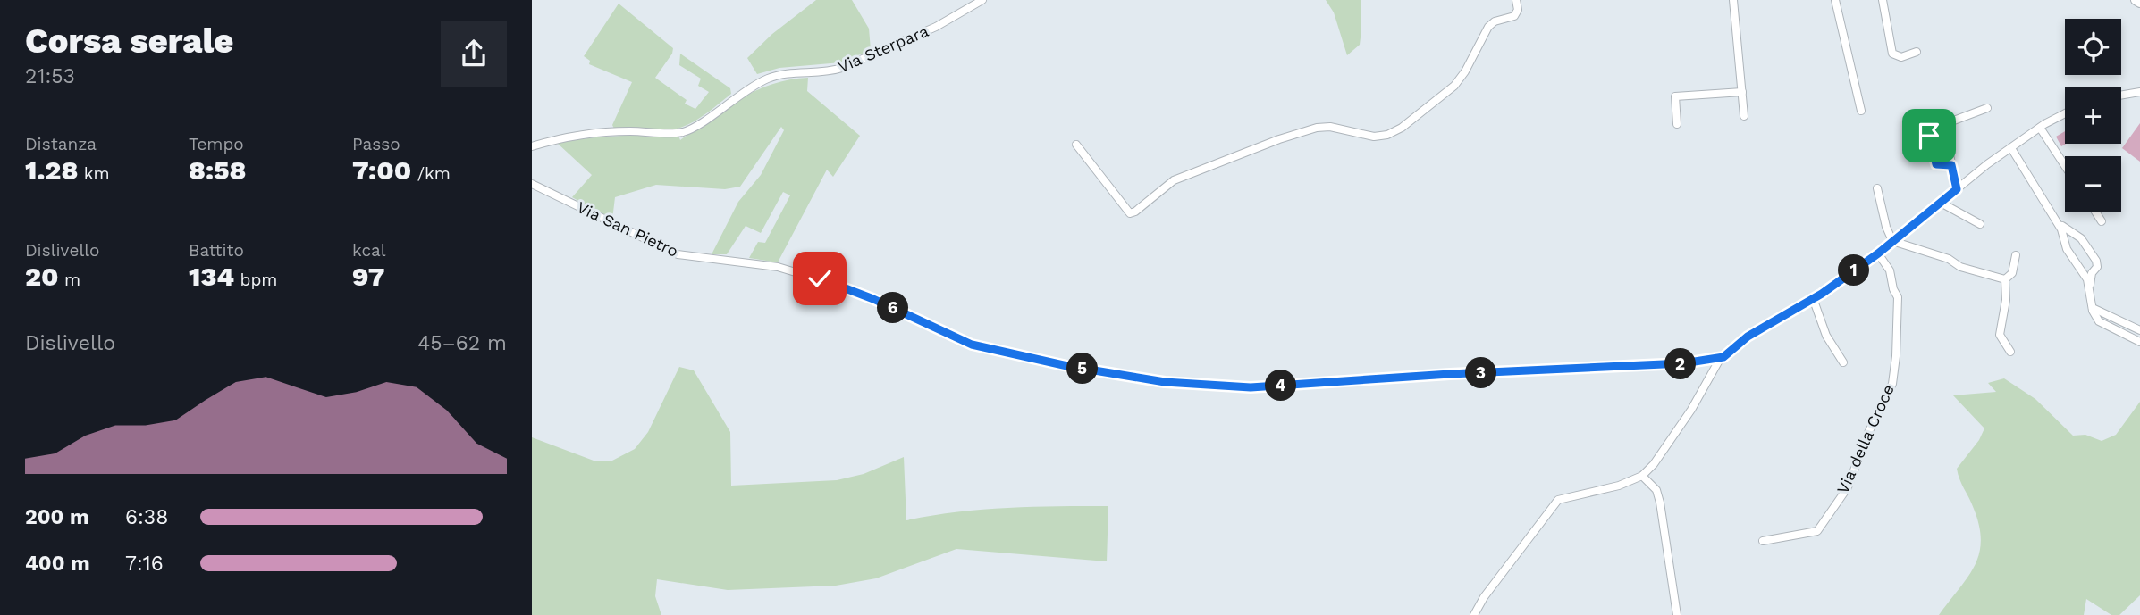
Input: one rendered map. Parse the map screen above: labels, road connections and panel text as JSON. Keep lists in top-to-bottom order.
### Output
{
  "streets": {
    "street": ["Via Sterpara", "Via San Pietro", "Via della Croce"]
  },
  "page": {
    "heading": ["Corsa serale", "21:53"],
    "map_buttons": ["+", "−"],
    "stats": [
      ["Distanza", "1.28 km"],
      ["Tempo", "8:58"],
      ["Passo", "7:00 /km"],
      ["Dislivello", "20 m"],
      ["Battito", "134 bpm"],
      ["kcal", "97"]
    ],
    "pins": [
      "1",
      "6",
      "2",
      "5",
      "3",
      "4"
    ],
    "chart": ["Dislivello", "45–62 m"],
    "list": [
      {
        "name": "200 m",
        "note": "6:38"
      },
      {
        "name": "400 m",
        "note": "7:16"
      }
    ]
  }
}
